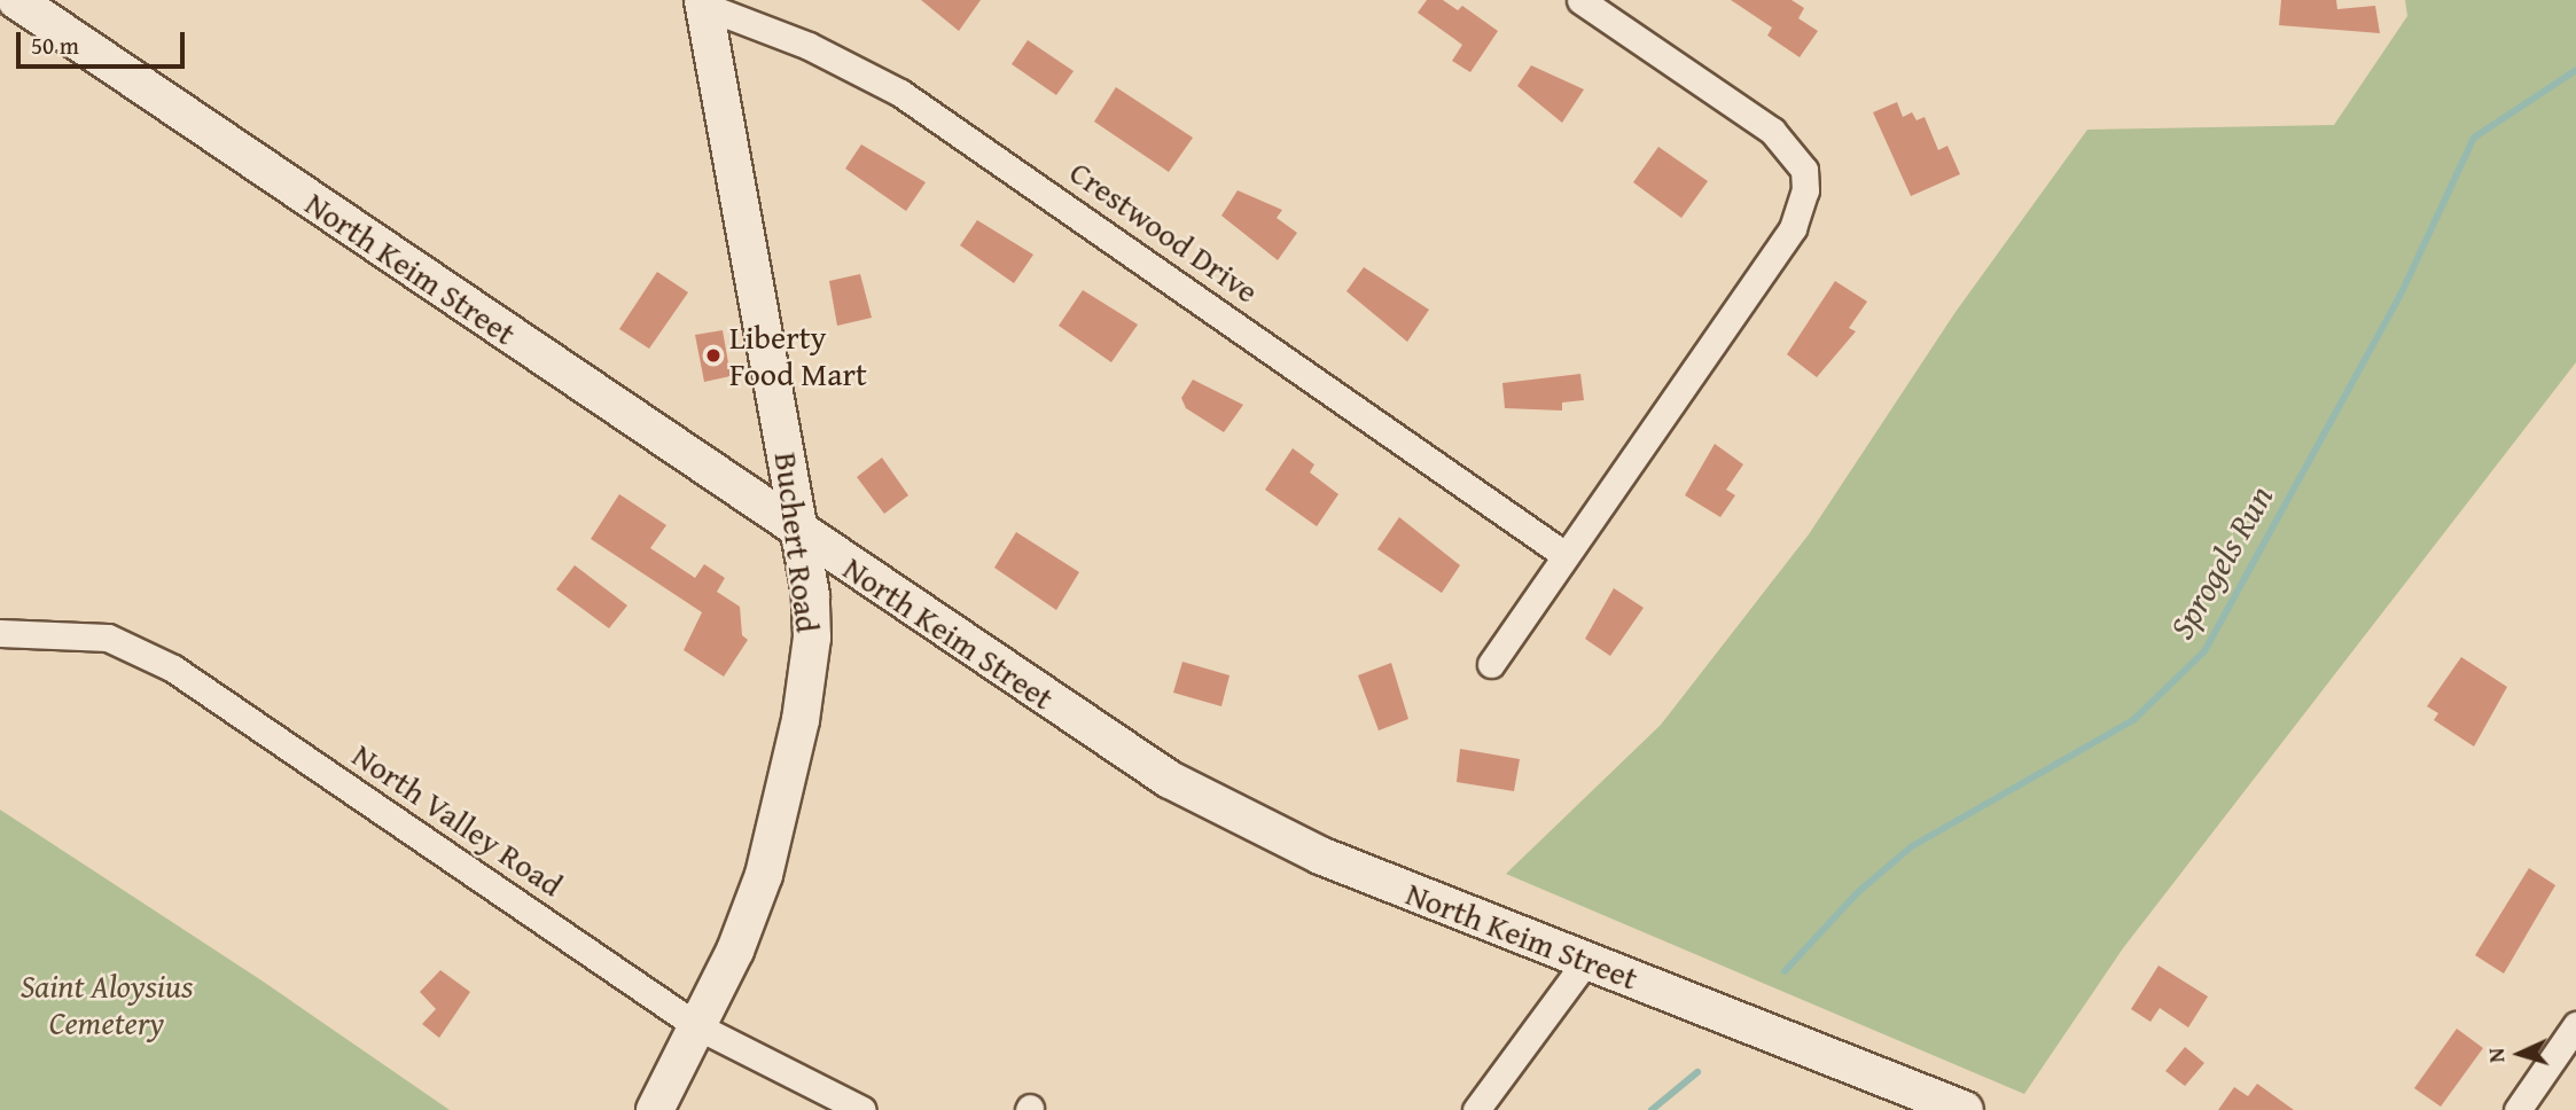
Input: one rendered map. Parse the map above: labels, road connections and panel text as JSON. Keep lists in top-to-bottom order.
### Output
{
  "streets": {
    "street": [
      "Crestwood Drive",
      "North Keim Street",
      "Buchert Road",
      "North Valley Road"
    ]
  },
  "crossings": [
    ["Crestwood Drive", "Buchert Road"],
    ["North Keim Street", "Buchert Road"],
    ["Buchert Road", "North Valley Road"]
  ],
  "water": ["Sprogels Run"],
  "parks": ["Saint Aloysius Cemetery"],
  "places": ["Liberty Food Mart"],
  "scale_bar": "50 m",
  "north": "left"
}
